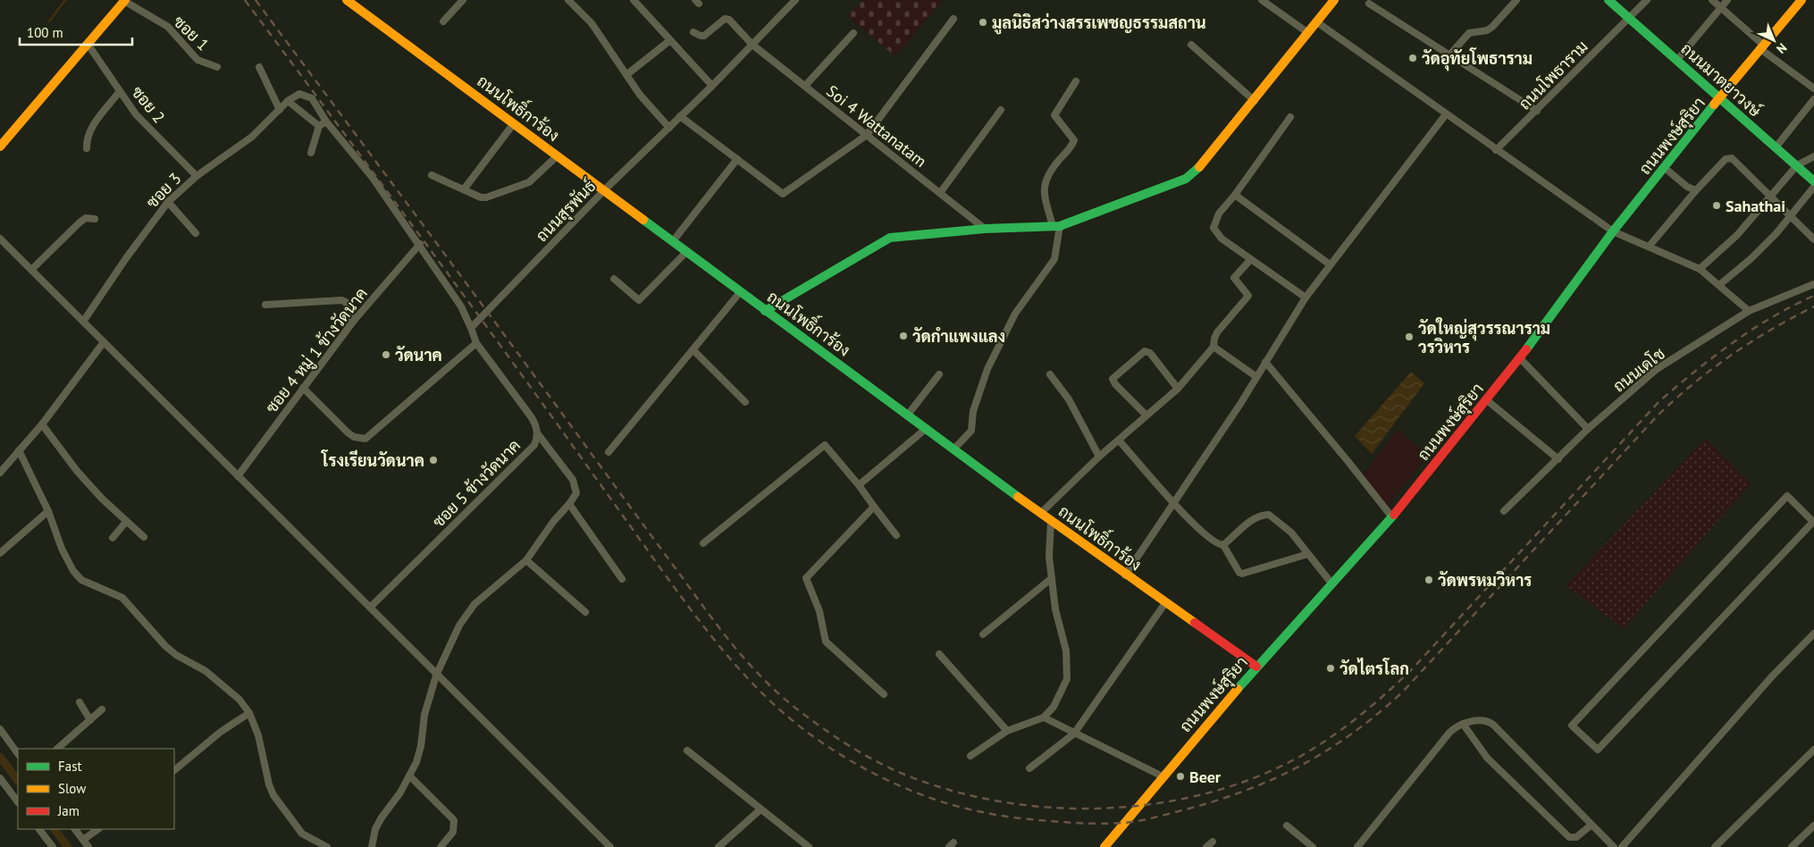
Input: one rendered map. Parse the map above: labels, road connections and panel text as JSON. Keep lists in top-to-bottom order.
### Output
{
  "streets": {
    "street": [
      "ซอย 1",
      "ถนนโพธาราม",
      "ถนนมาตยาวงษ์",
      "ซอย 2",
      "ถนนโพธิ์การ้อง",
      "Soi 4 Wattanatam",
      "ถนนพงษ์สุริยา",
      "ซอย 3",
      "ถนนสุรพันธ์",
      "ซอย 4 หมู่ 1 ข้างวัดนาค",
      "ถนนเดโช",
      "ซอย 5 ข้างวัดนาค"
    ]
  },
  "crossings": [
    ["ถนนโพธาราม", "ถนนมาตยาวงษ์"],
    ["ถนนมาตยาวงษ์", "ถนนพงษ์สุริยา"],
    ["ซอย 2", "ซอย 3"],
    ["ถนนโพธิ์การ้อง", "ถนนพงษ์สุริยา"],
    ["ถนนโพธิ์การ้อง", "ถนนสุรพันธ์"],
    ["Soi 4 Wattanatam", "ถนนสุรพันธ์"]
  ],
  "places": [
    "มูลนิธิสว่างสรรเพชญธรรมสถาน",
    "วัดอุทัยโพธาราม",
    "Sahathai",
    "วัดกำแพงแลง",
    "วัดใหญ่สุวรรณาราม วรวิหาร",
    "วัดนาค",
    "โรงเรียนวัดนาค",
    "วัดพรหมวิหาร",
    "วัดไตรโลก",
    "Beer"
  ],
  "legend": ["Fast", "Slow", "Jam"],
  "scale_bar": "100 m",
  "north": "bottom right"
}
